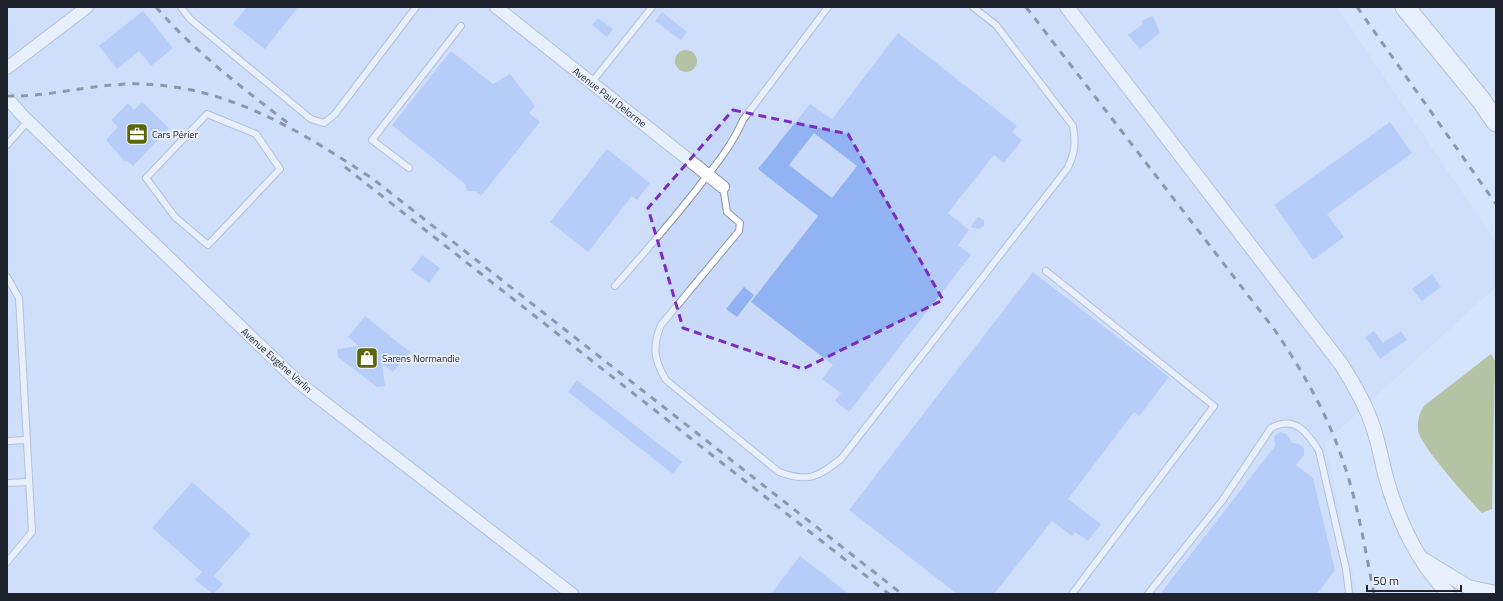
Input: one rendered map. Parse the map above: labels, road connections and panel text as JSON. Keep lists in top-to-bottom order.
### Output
{
  "streets": {
    "street": ["Avenue Paul Delorme", "Avenue Eugène Varlin"]
  },
  "places": {
    "office": ["Cars Périer"],
    "shop": ["Sarens Normandie"]
  },
  "scale_bar": "50 m"
}
